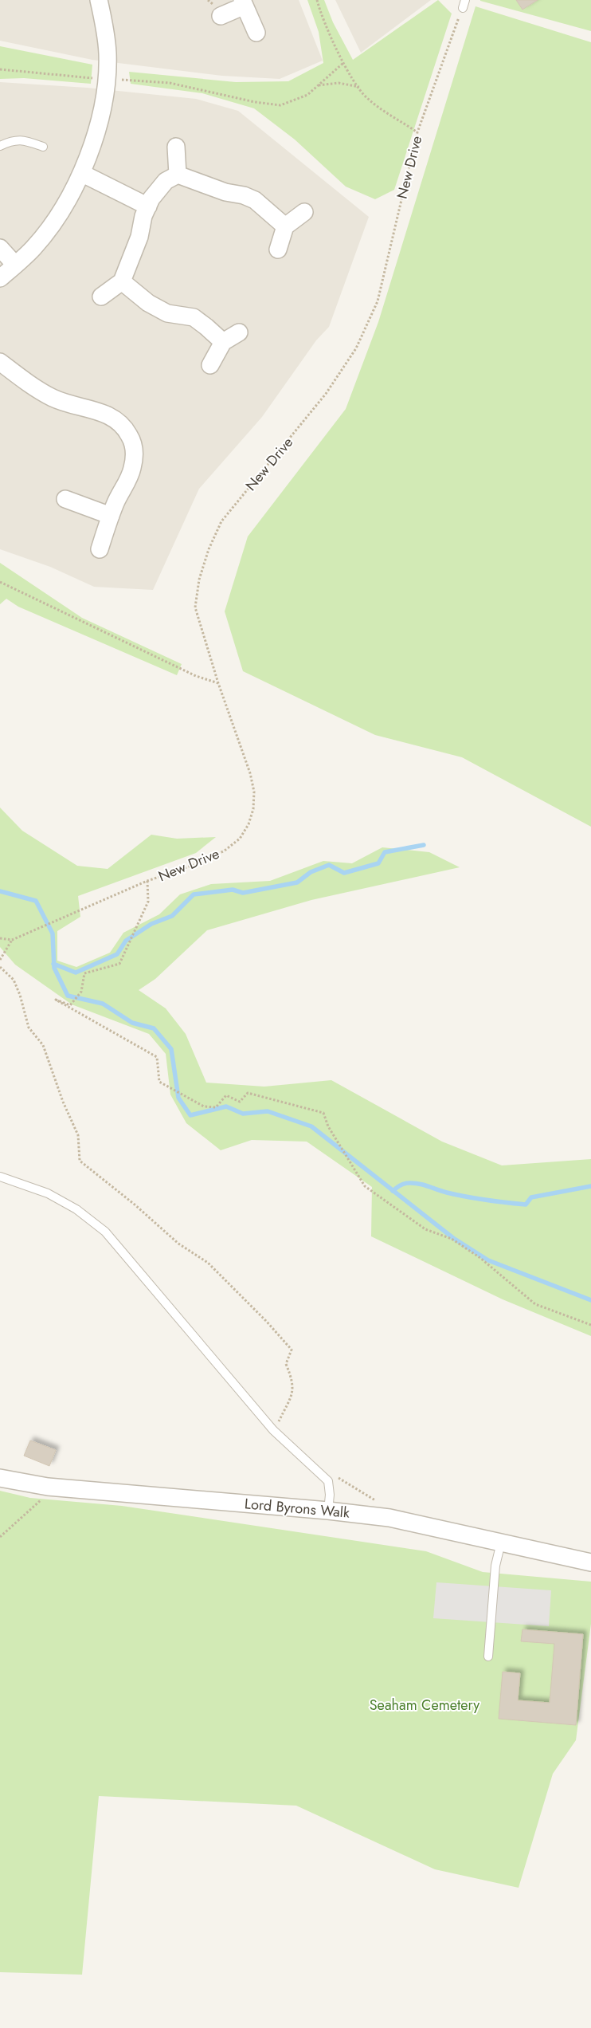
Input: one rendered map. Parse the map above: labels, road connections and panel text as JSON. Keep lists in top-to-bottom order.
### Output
{
  "streets": {
    "street": ["Lord Byrons Walk"],
    "path": ["New Drive"]
  },
  "parks": ["Seaham Cemetery"]
}
